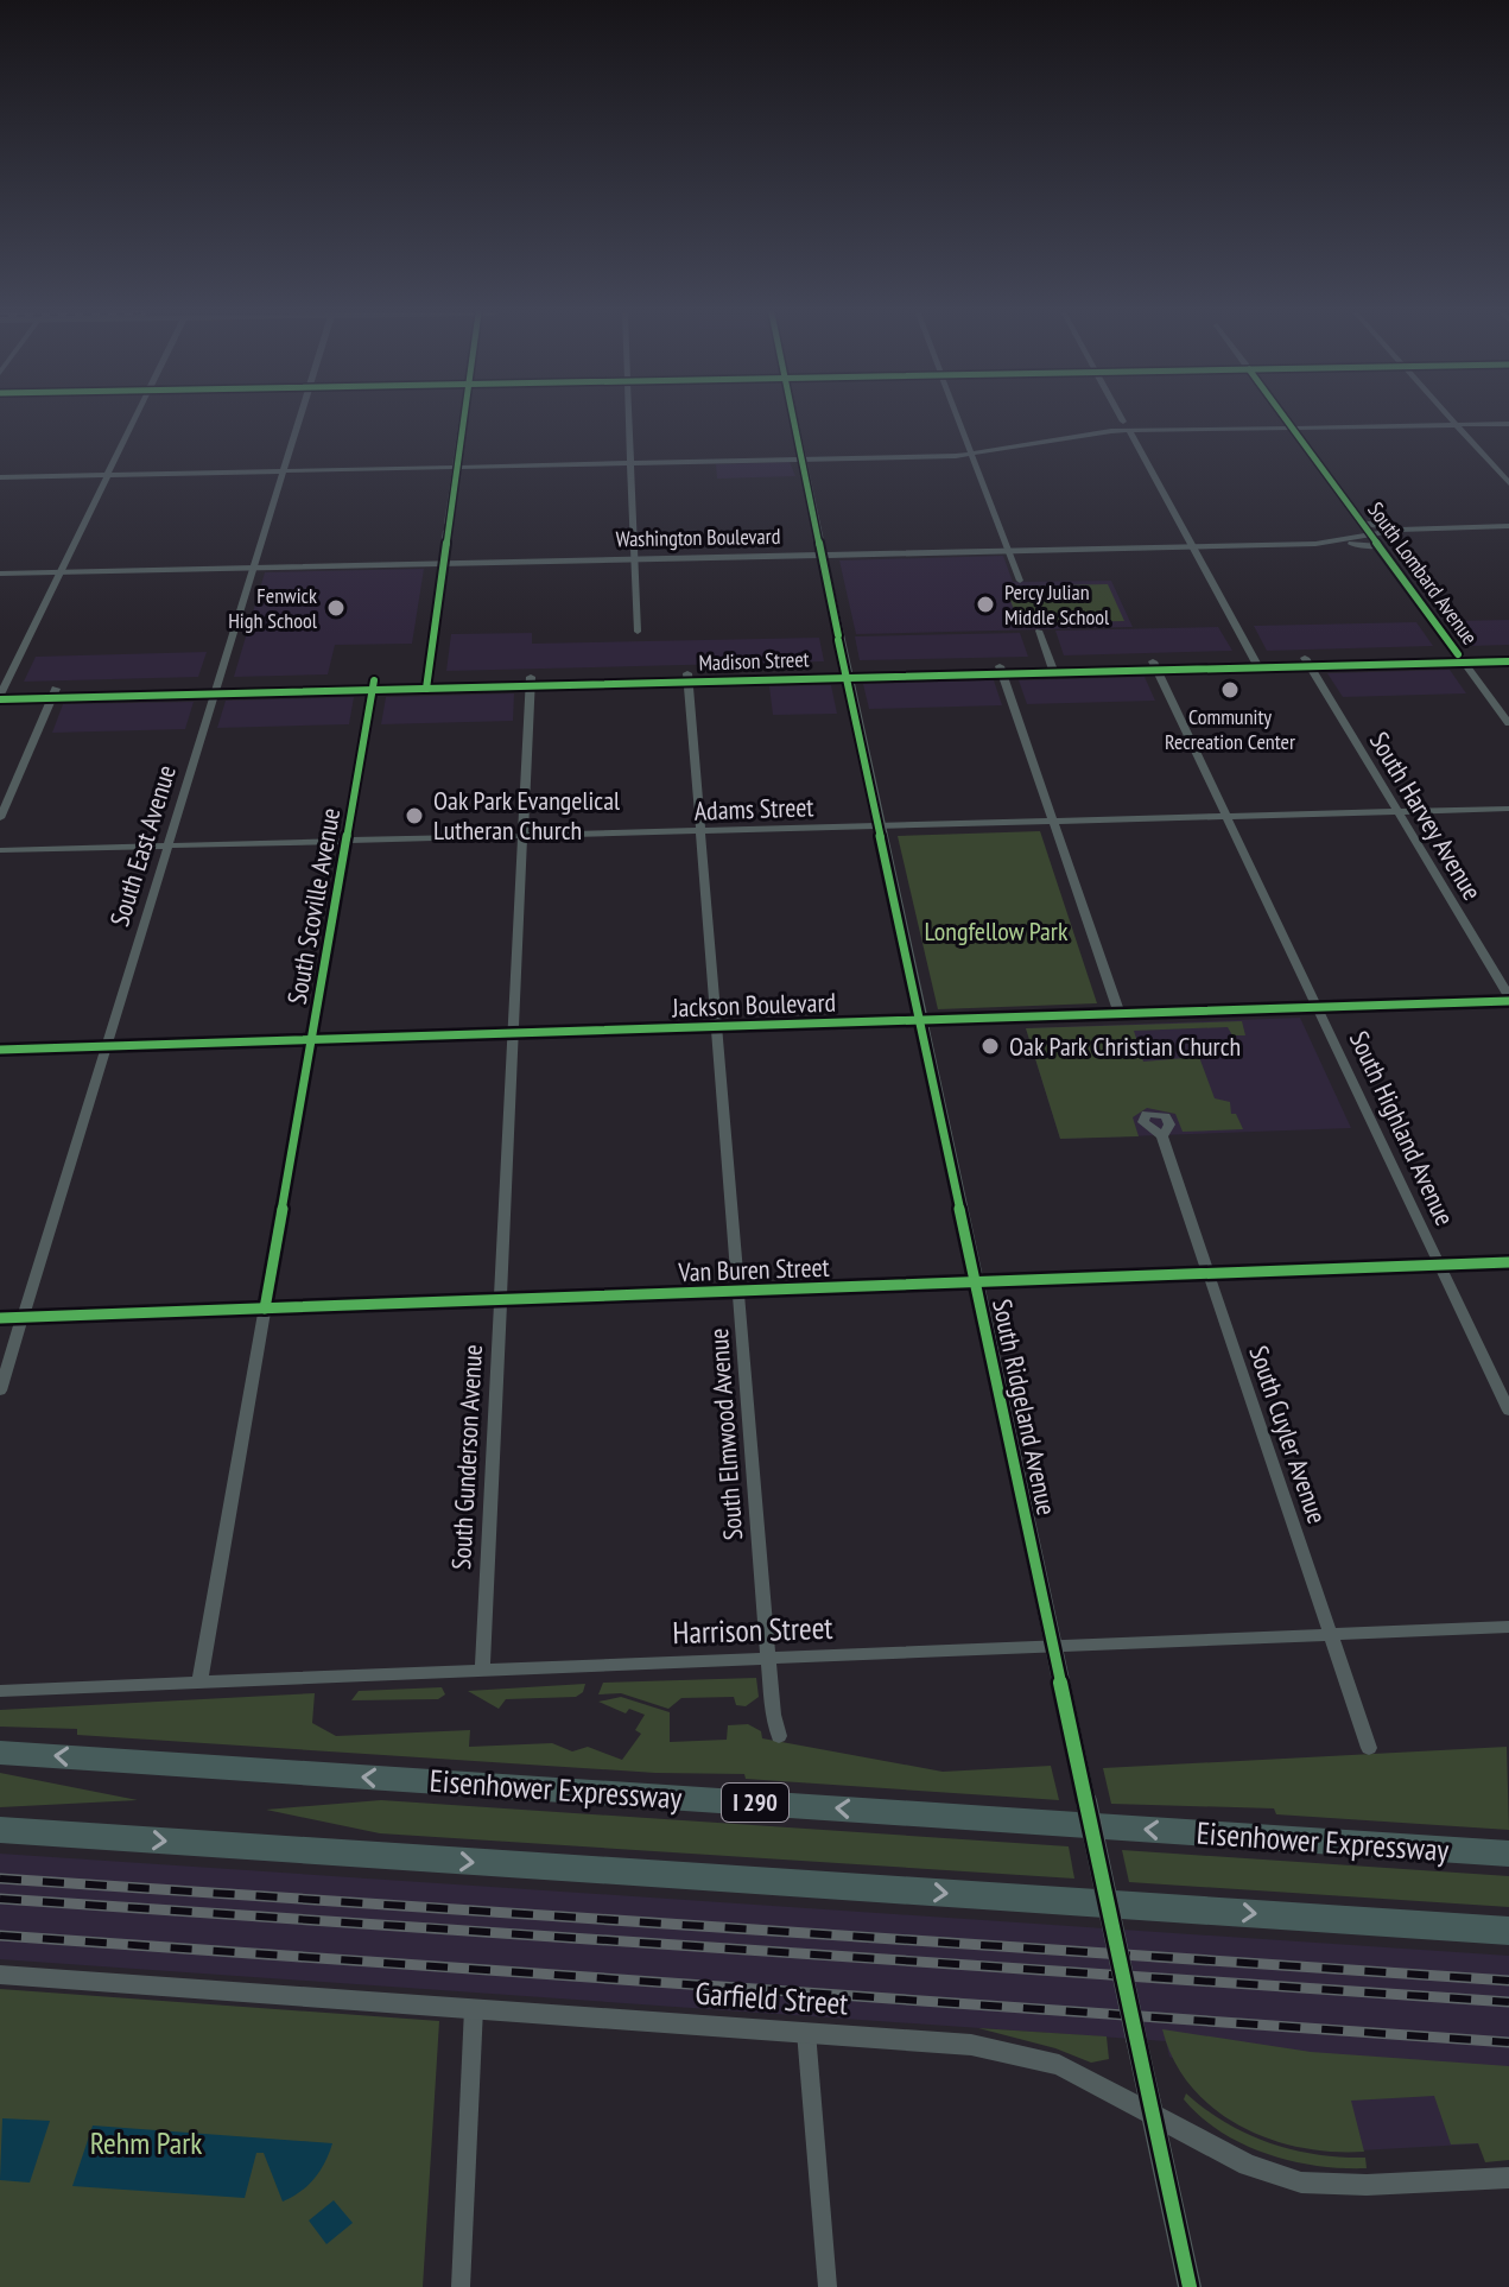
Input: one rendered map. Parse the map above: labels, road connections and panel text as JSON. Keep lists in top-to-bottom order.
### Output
{
  "streets": {
    "highway": ["Eisenhower Expressway", "I 290"],
    "main road": ["Madison Street"],
    "street": [
      "Washington Boulevard",
      "South Lombard Avenue",
      "Adams Street",
      "South Harvey Avenue",
      "South East Avenue",
      "South Scoville Avenue",
      "Jackson Boulevard",
      "South Highland Avenue",
      "Van Buren Street",
      "South Ridgeland Avenue",
      "South Elmwood Avenue",
      "South Cuyler Avenue",
      "South Gunderson Avenue",
      "Harrison Street",
      "Garfield Street"
    ]
  },
  "crossings": [
    ["Washington Boulevard", "South Lombard Avenue"],
    ["Washington Boulevard", "South East Avenue"],
    ["Washington Boulevard", "South Ridgeland Avenue"],
    ["South Lombard Avenue", "Madison Street"],
    ["Madison Street", "South Harvey Avenue"],
    ["Madison Street", "South East Avenue"],
    ["Madison Street", "South Scoville Avenue"],
    ["Madison Street", "South Highland Avenue"],
    ["Madison Street", "South Ridgeland Avenue"],
    ["Madison Street", "South Elmwood Avenue"],
    ["Madison Street", "South Gunderson Avenue"],
    ["Adams Street", "South Harvey Avenue"],
    ["Adams Street", "South East Avenue"],
    ["Adams Street", "South Scoville Avenue"],
    ["Adams Street", "South Highland Avenue"],
    ["Adams Street", "South Ridgeland Avenue"],
    ["Adams Street", "South Elmwood Avenue"],
    ["Adams Street", "South Gunderson Avenue"],
    ["South Harvey Avenue", "Jackson Boulevard"],
    ["South East Avenue", "Jackson Boulevard"],
    ["South East Avenue", "Van Buren Street"],
    ["South Scoville Avenue", "Jackson Boulevard"],
    ["South Scoville Avenue", "Van Buren Street"],
    ["South Scoville Avenue", "Harrison Street"],
    ["Jackson Boulevard", "South Highland Avenue"],
    ["Jackson Boulevard", "South Ridgeland Avenue"],
    ["Jackson Boulevard", "South Elmwood Avenue"],
    ["Jackson Boulevard", "South Gunderson Avenue"],
    ["South Highland Avenue", "Van Buren Street"],
    ["Van Buren Street", "South Ridgeland Avenue"],
    ["Van Buren Street", "South Elmwood Avenue"],
    ["Van Buren Street", "South Cuyler Avenue"],
    ["Van Buren Street", "South Gunderson Avenue"],
    ["South Ridgeland Avenue", "Harrison Street"],
    ["South Ridgeland Avenue", "Garfield Street"],
    ["South Elmwood Avenue", "Harrison Street"],
    ["South Cuyler Avenue", "Harrison Street"],
    ["South Gunderson Avenue", "Harrison Street"]
  ],
  "parks": ["Longfellow Park", "Rehm Park"],
  "places": [
    "Percy Julian Middle School",
    "Fenwick High School",
    "Community Recreation Center",
    "Oak Park Evangelical Lutheran Church",
    "Oak Park Christian Church"
  ]
}
